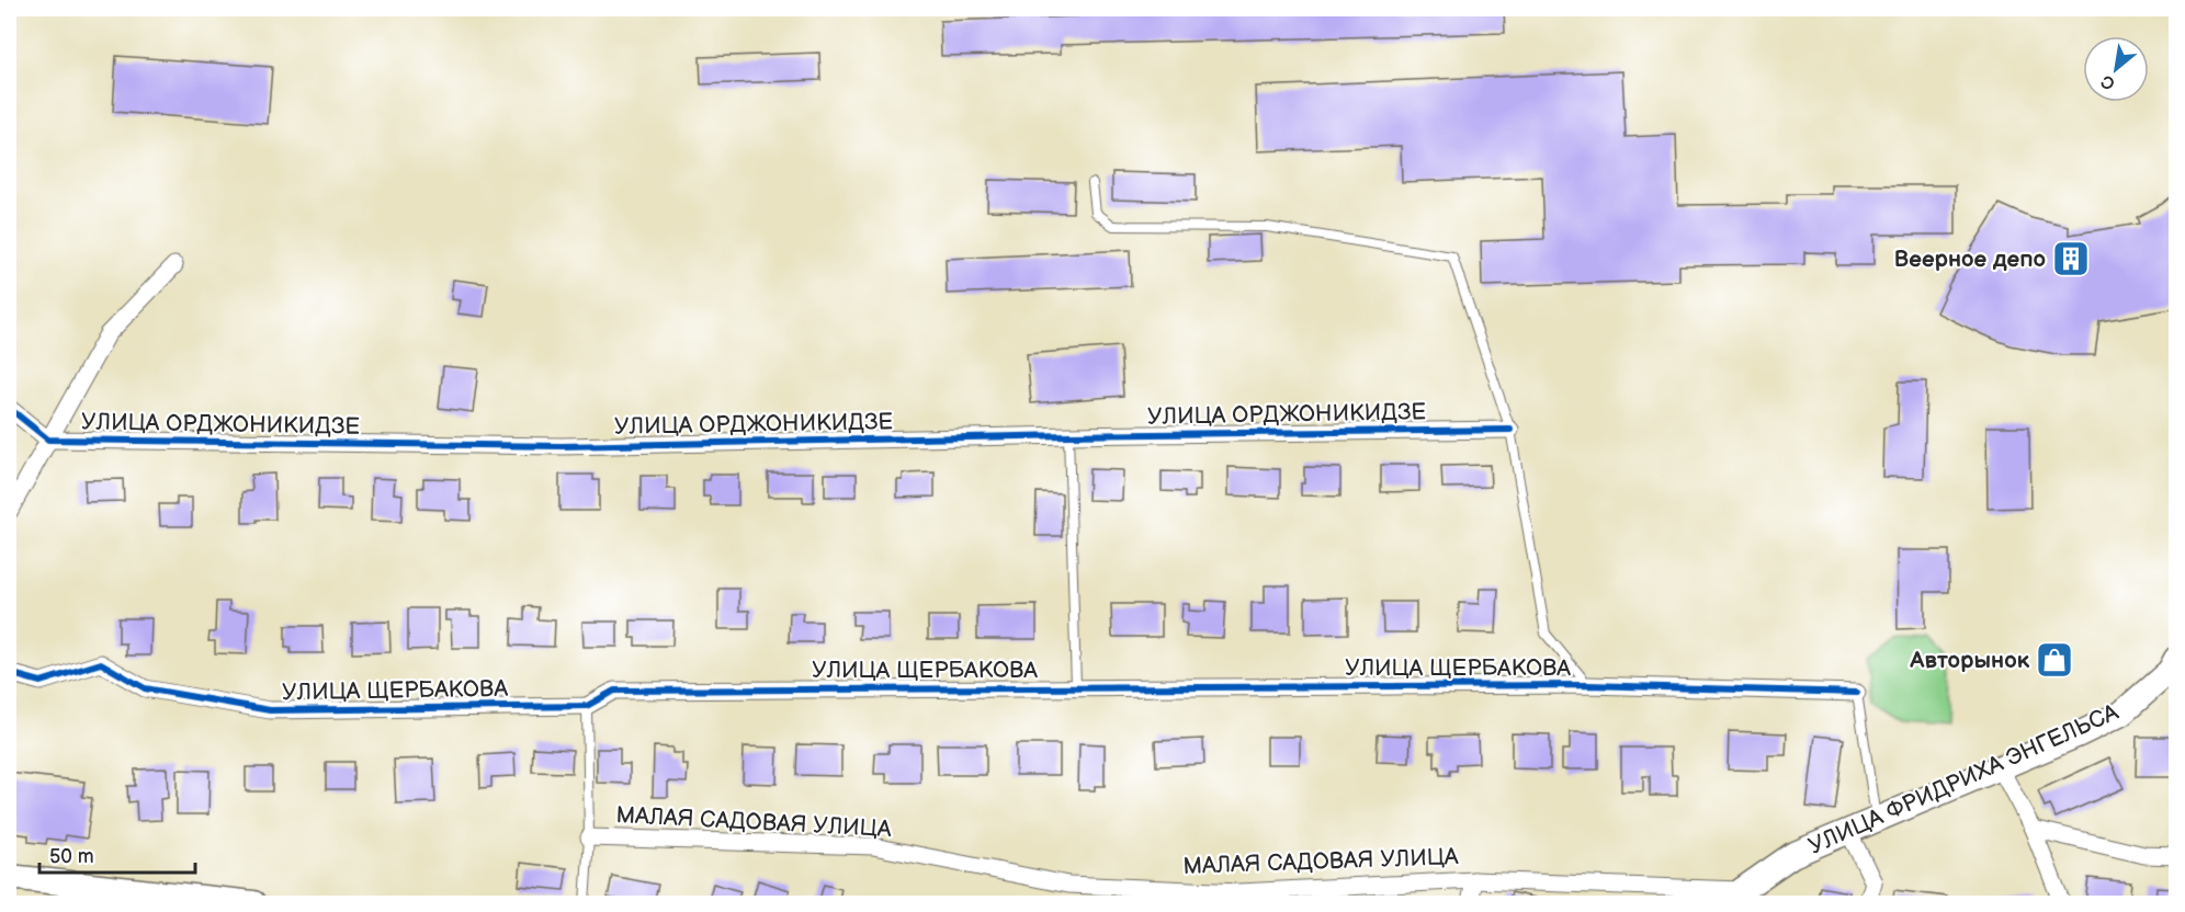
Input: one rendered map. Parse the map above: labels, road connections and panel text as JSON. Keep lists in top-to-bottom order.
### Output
{
  "streets": {
    "main road": ["УЛИЦА ФРИДРИХА ЭНГЕЛЬСА"],
    "street": ["УЛИЦА ОРДЖОНИКИДЗЕ", "УЛИЦА ЩЕРБАКОВА", "МАЛАЯ САДОВАЯ УЛИЦА"]
  },
  "crossings": [
    ["УЛИЦА ФРИДРИХА ЭНГЕЛЬСА", "МАЛАЯ САДОВАЯ УЛИЦА"]
  ],
  "places": {
    "building": ["Веерное депо"],
    "shop": ["Авторынок"]
  },
  "scale_bar": "50 m",
  "north": "bottom left"
}
